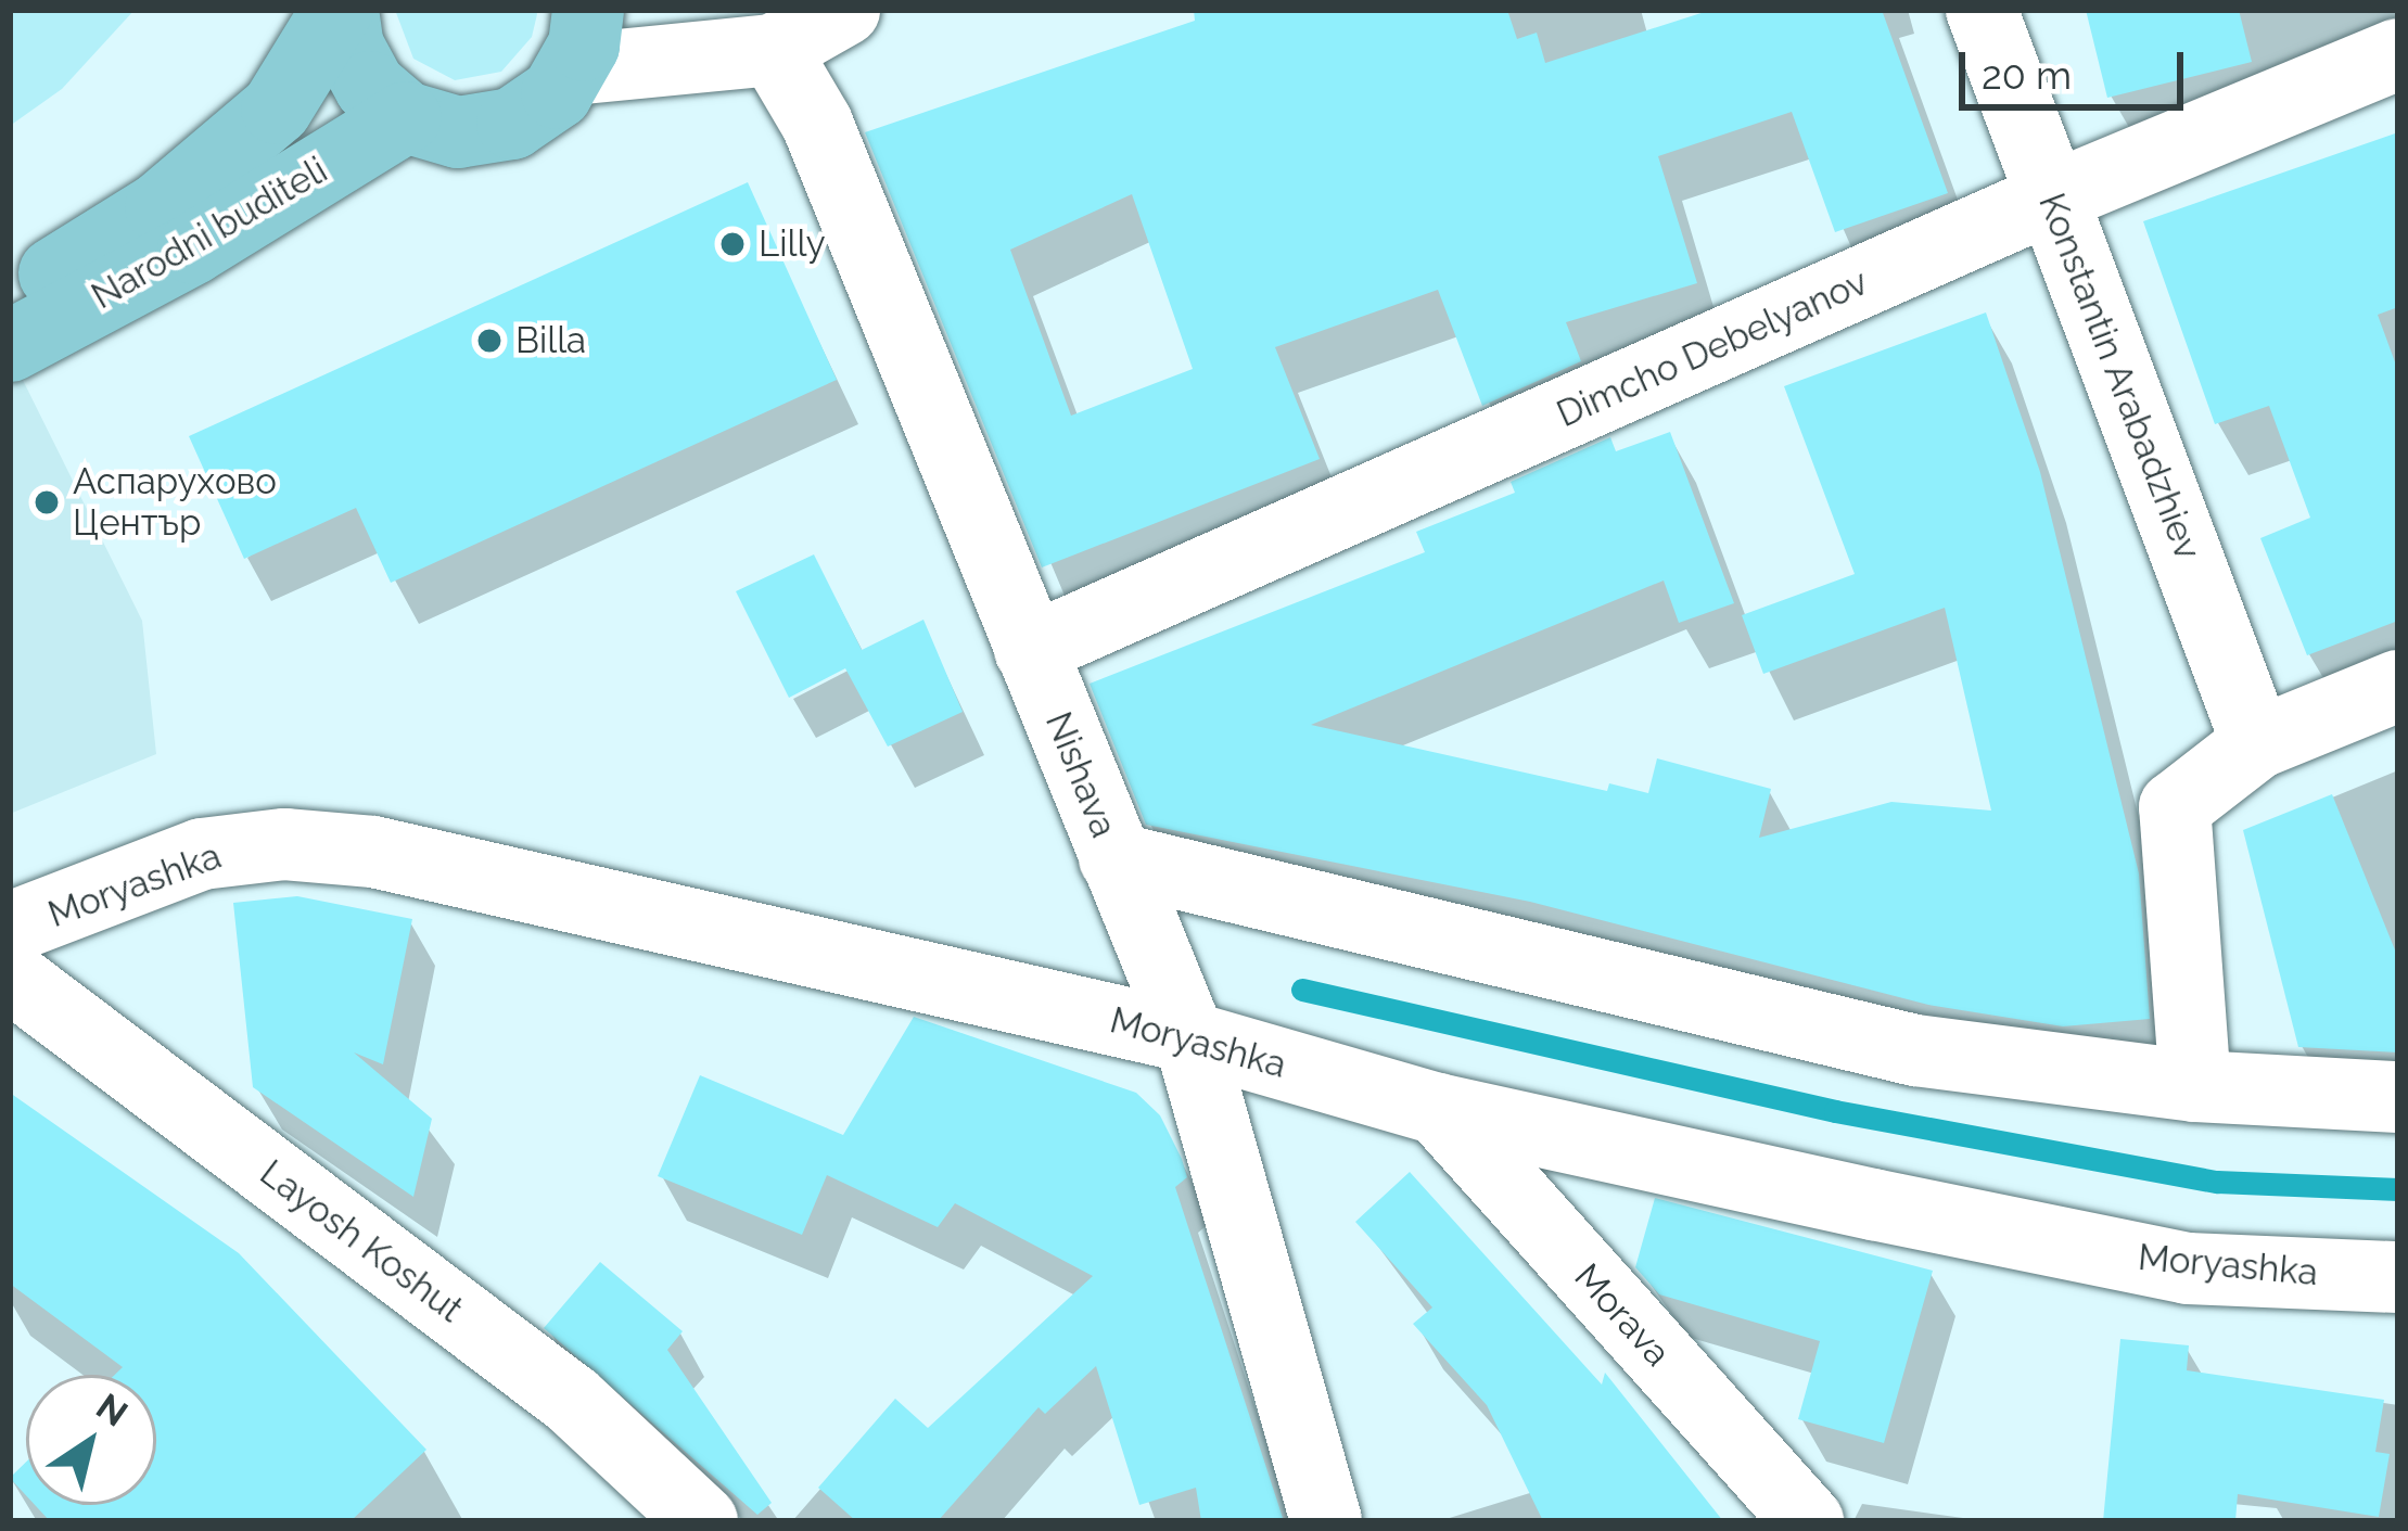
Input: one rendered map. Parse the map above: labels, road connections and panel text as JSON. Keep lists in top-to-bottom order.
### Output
{
  "streets": {
    "main road": ["Narodni buditeli"],
    "street": [
      "Dimcho Debelyanov",
      "Konstantin Arabadzhiev",
      "Nishava",
      "Moryashka",
      "Layosh Koshut",
      "Morava"
    ]
  },
  "crossings": [
    ["Dimcho Debelyanov", "Konstantin Arabadzhiev"],
    ["Dimcho Debelyanov", "Nishava"],
    ["Nishava", "Moryashka"],
    ["Moryashka", "Morava"]
  ],
  "places": ["Lilly", "Billa", "Аспарухово Център"],
  "scale_bar": "20 m",
  "north": "top right"
}
